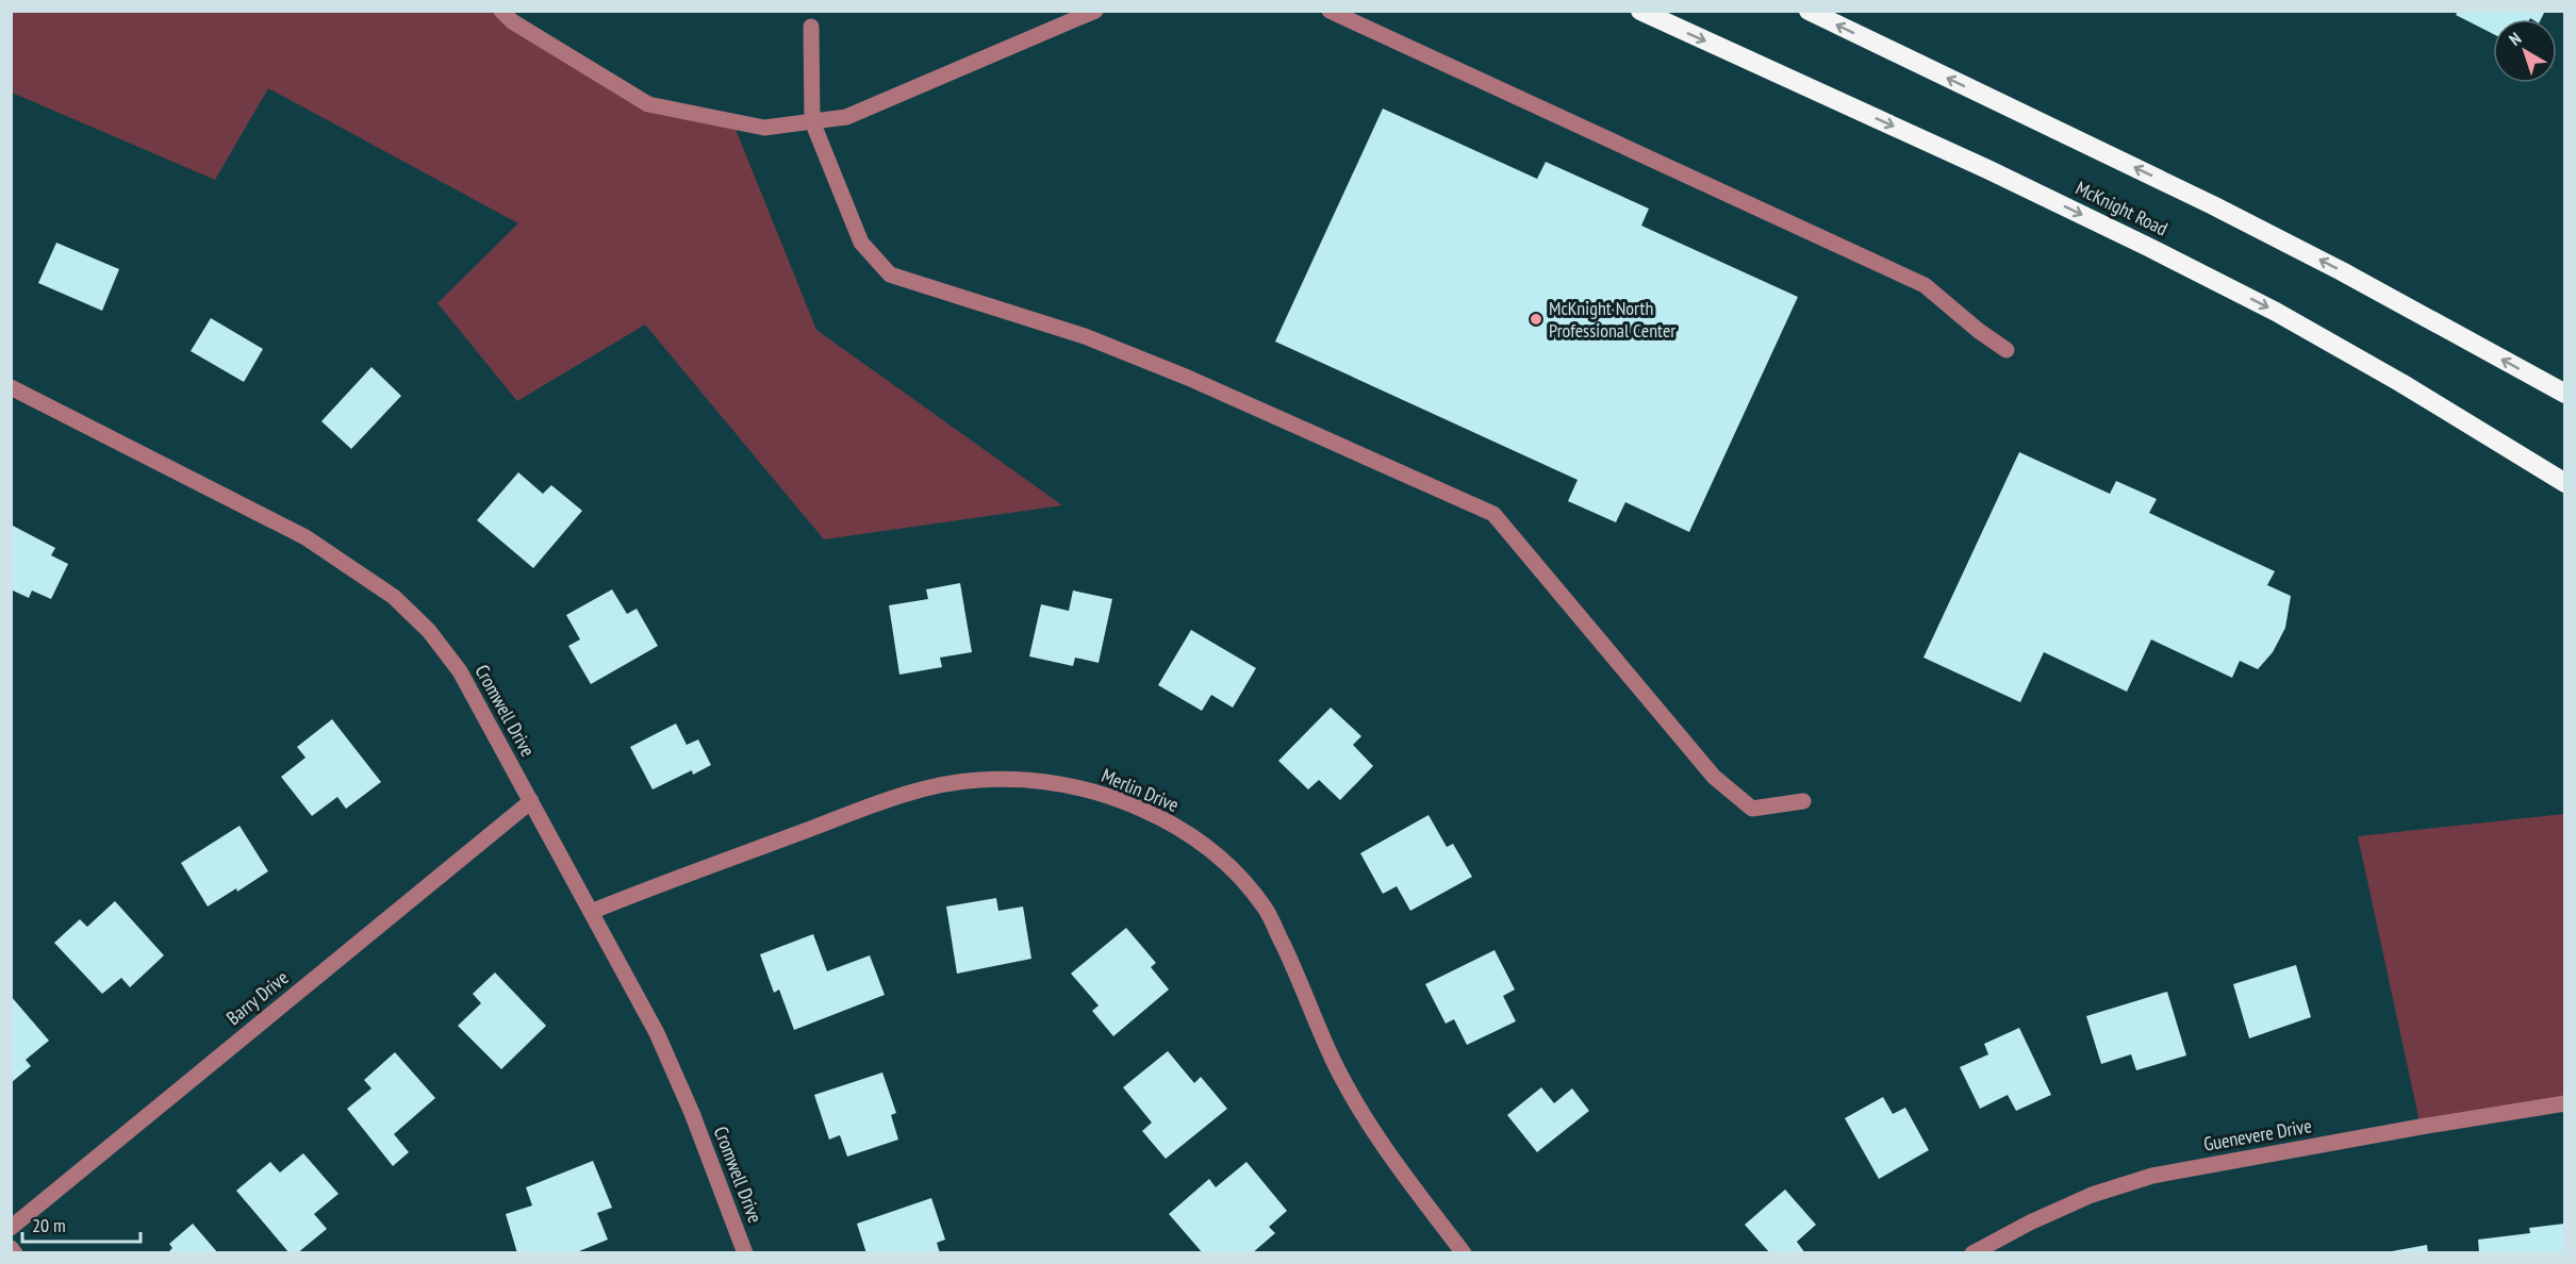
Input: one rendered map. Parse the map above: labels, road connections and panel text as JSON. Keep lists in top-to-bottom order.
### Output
{
  "streets": {
    "highway": ["McKnight Road"],
    "street": [
      "Cromwell Drive",
      "Merlin Drive",
      "Barry Drive",
      "Guenevere Drive"
    ]
  },
  "crossings": [
    ["Cromwell Drive", "Merlin Drive"],
    ["Cromwell Drive", "Barry Drive"]
  ],
  "places": ["McKnight North Professional Center"],
  "scale_bar": "20 m",
  "north": "top left"
}
